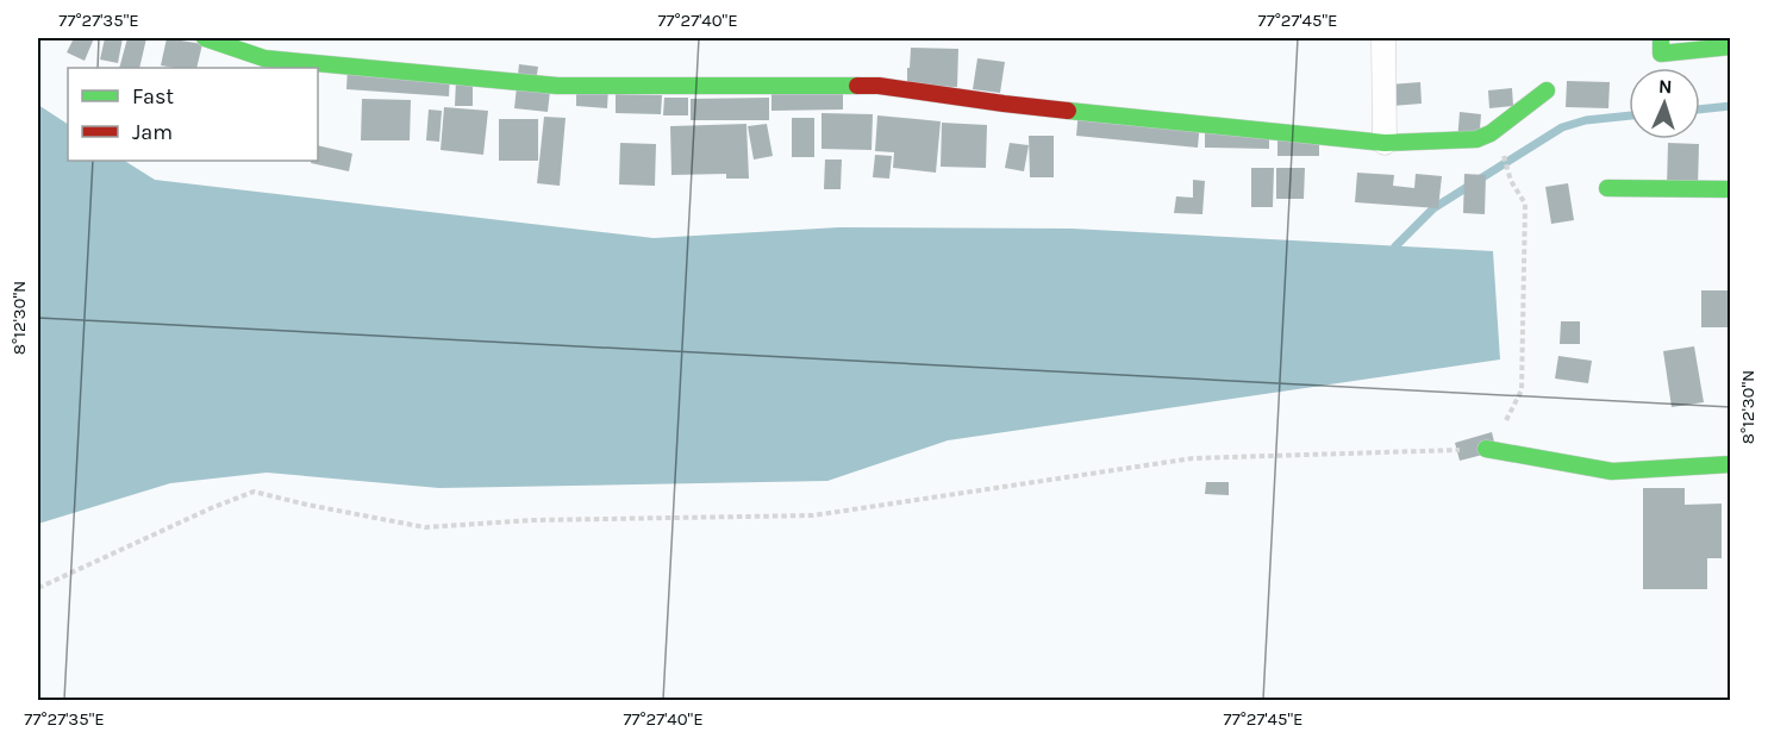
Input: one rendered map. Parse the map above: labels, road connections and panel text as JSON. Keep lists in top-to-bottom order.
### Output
{
  "legend": ["Fast", "Jam"],
  "north": "top",
  "coordinates": [
    "77°27'35\"E",
    "77°27'40\"E",
    "77°27'45\"E",
    "8°12'30\"N"
  ]
}
